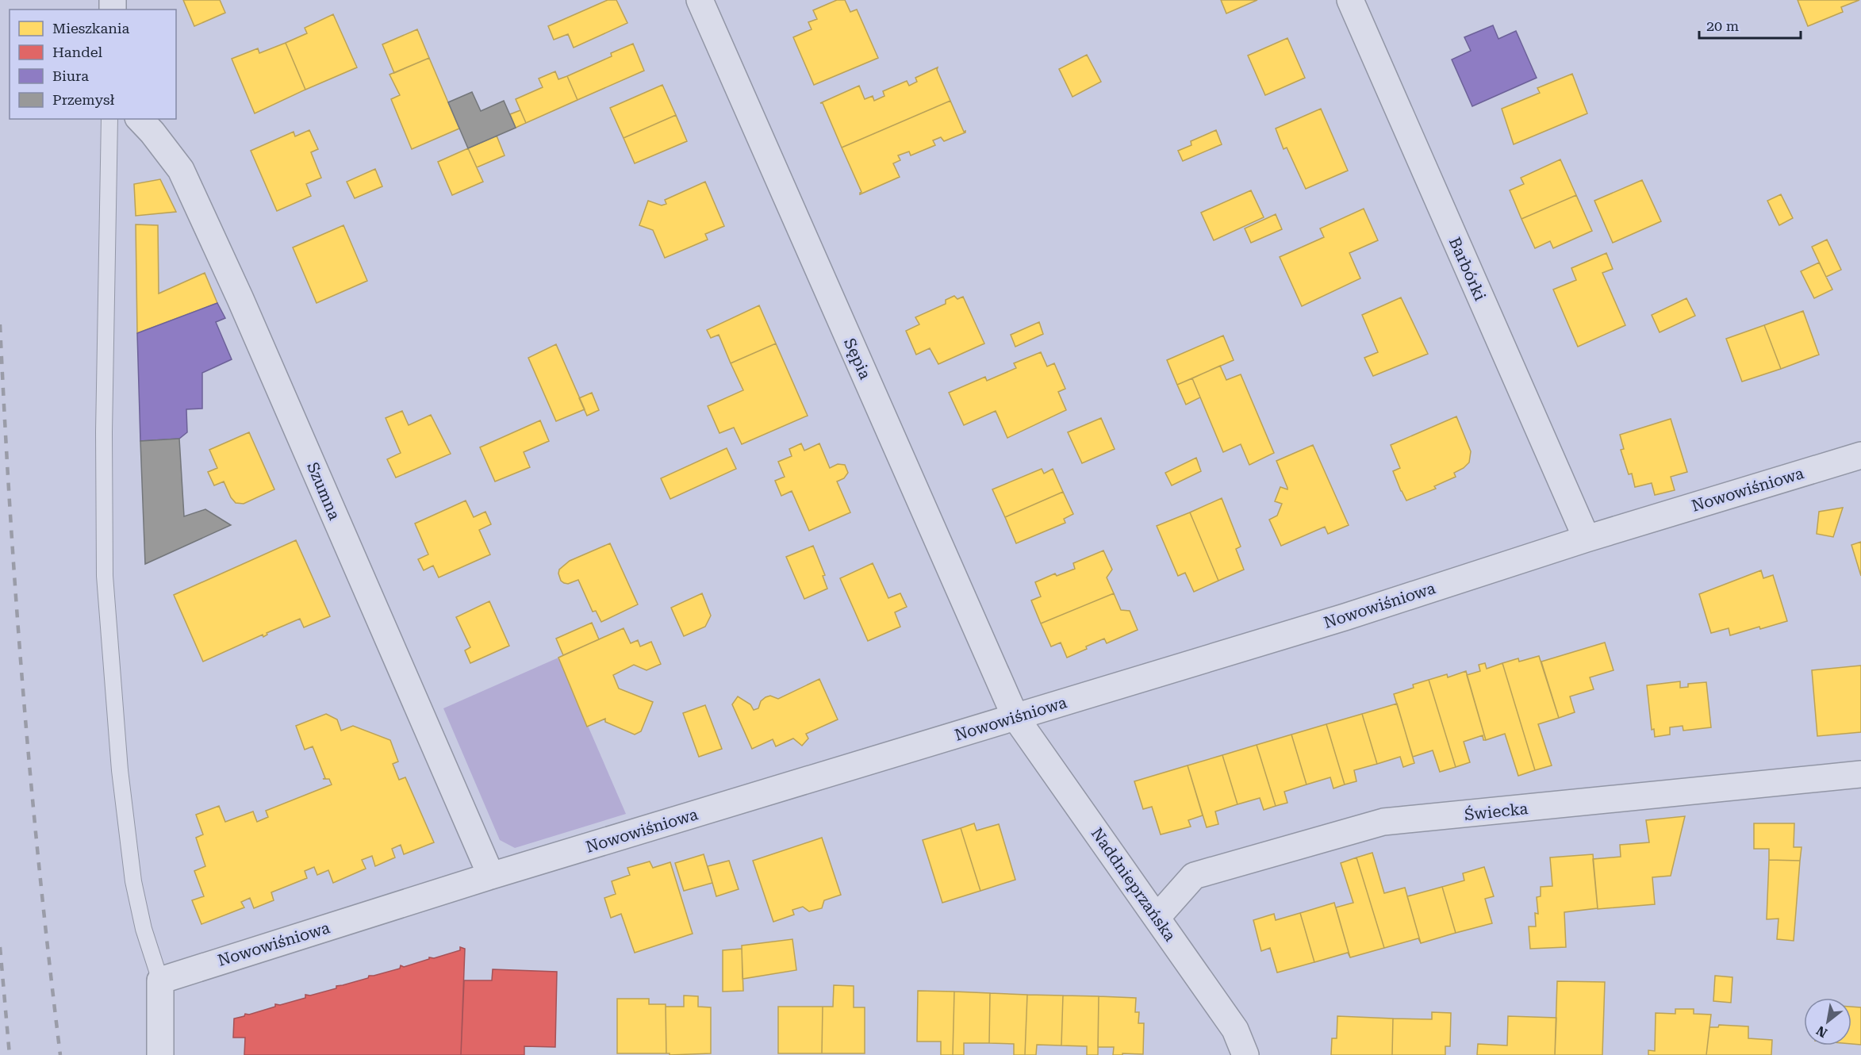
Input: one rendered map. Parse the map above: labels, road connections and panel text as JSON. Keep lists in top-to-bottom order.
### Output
{
  "streets": {
    "street": [
      "Barbórki",
      "Sępia",
      "Nowowiśniowa",
      "Szumna",
      "Świecka",
      "Naddnieprzańska"
    ]
  },
  "crossings": [
    ["Barbórki", "Nowowiśniowa"],
    ["Sępia", "Nowowiśniowa"],
    ["Sępia", "Naddnieprzańska"],
    ["Nowowiśniowa", "Szumna"],
    ["Nowowiśniowa", "Naddnieprzańska"],
    ["Świecka", "Naddnieprzańska"]
  ],
  "legend": [
    "Mieszkania",
    "Handel",
    "Biura",
    "Przemysł"
  ],
  "scale_bar": "20 m",
  "north": "bottom left"
}
